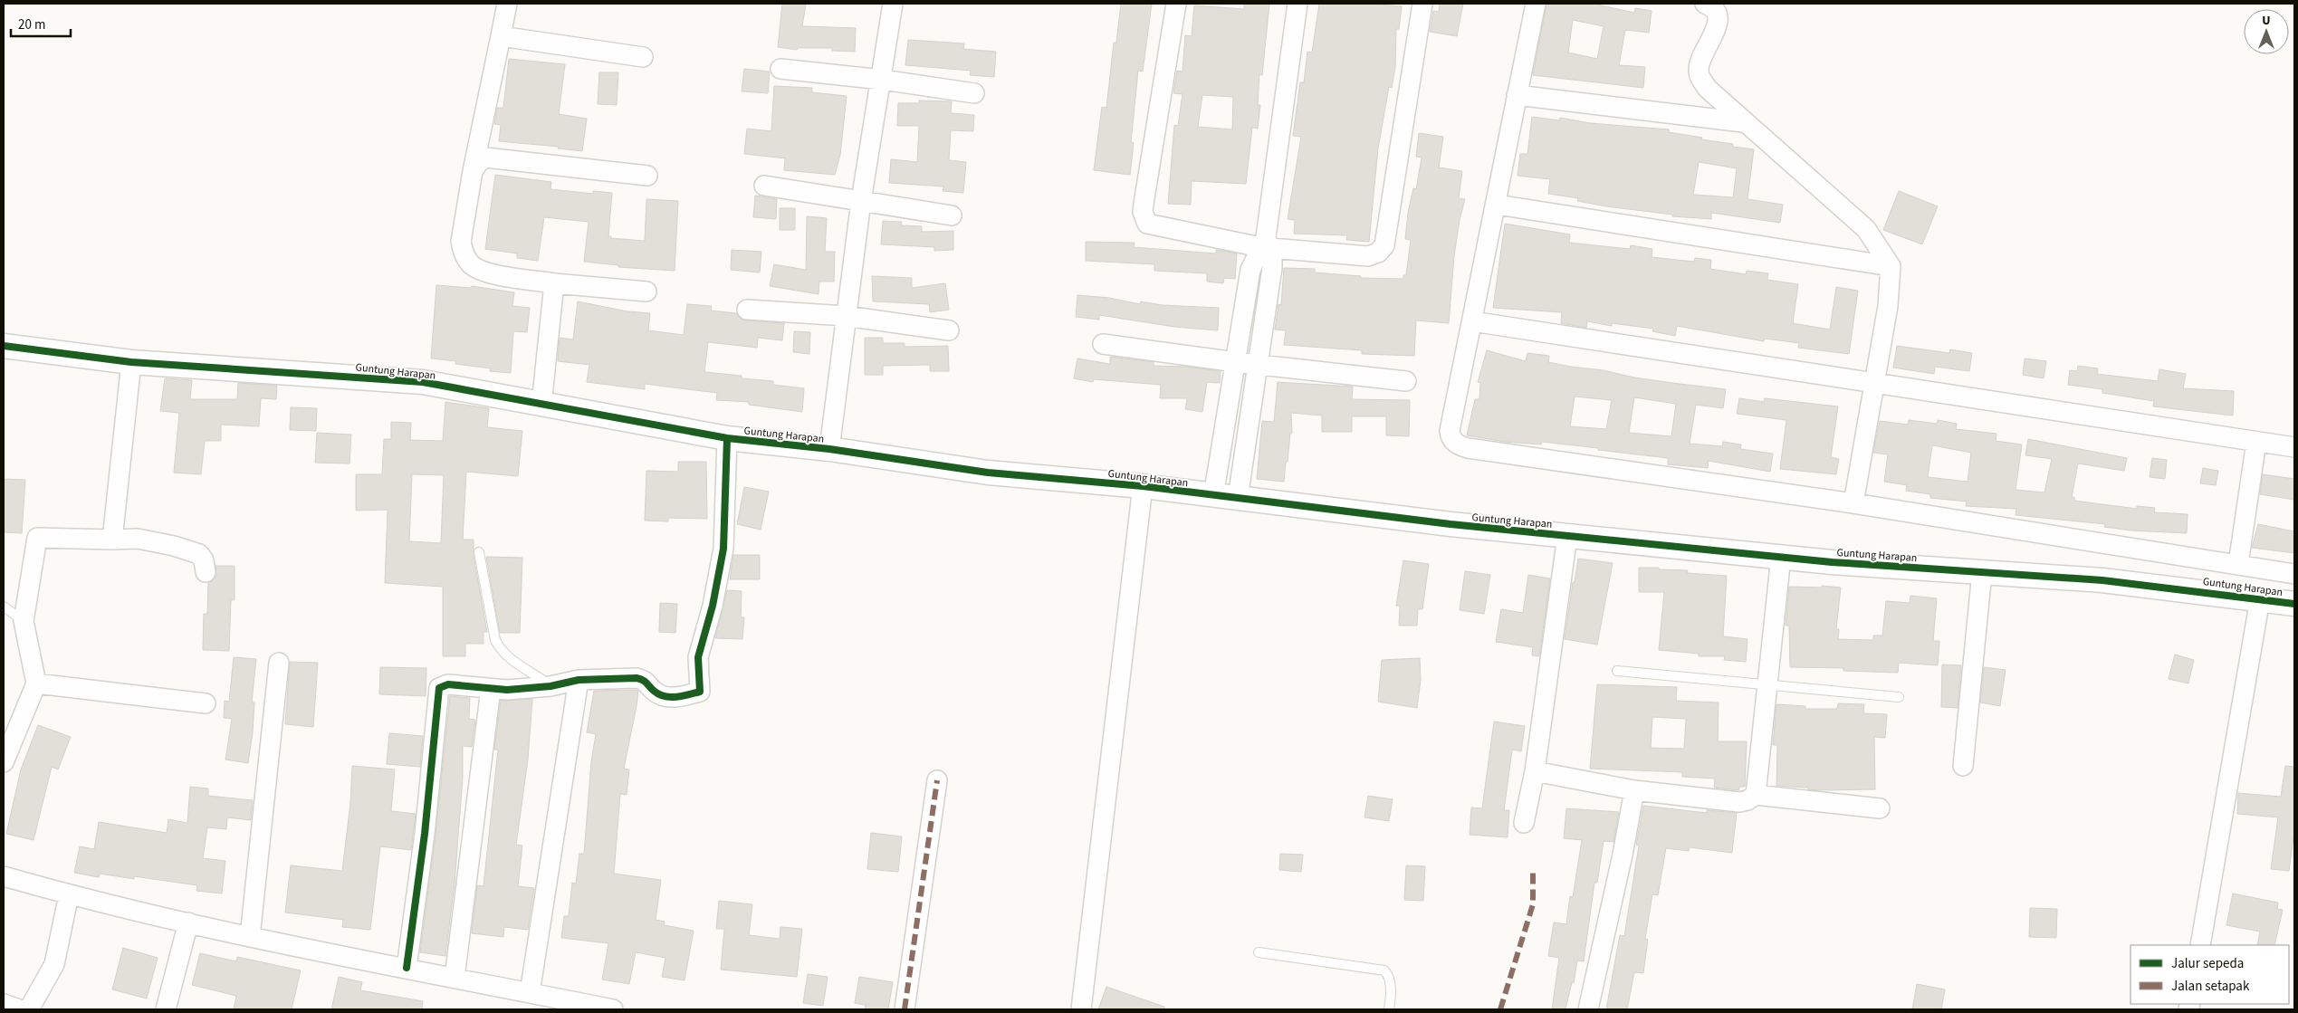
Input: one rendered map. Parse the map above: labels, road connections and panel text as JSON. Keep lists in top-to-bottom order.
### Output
{
  "streets": {
    "street": ["Guntung Harapan"]
  },
  "legend": ["Jalur sepeda", "Jalan setapak"],
  "scale_bar": "20 m",
  "north": "top"
}
